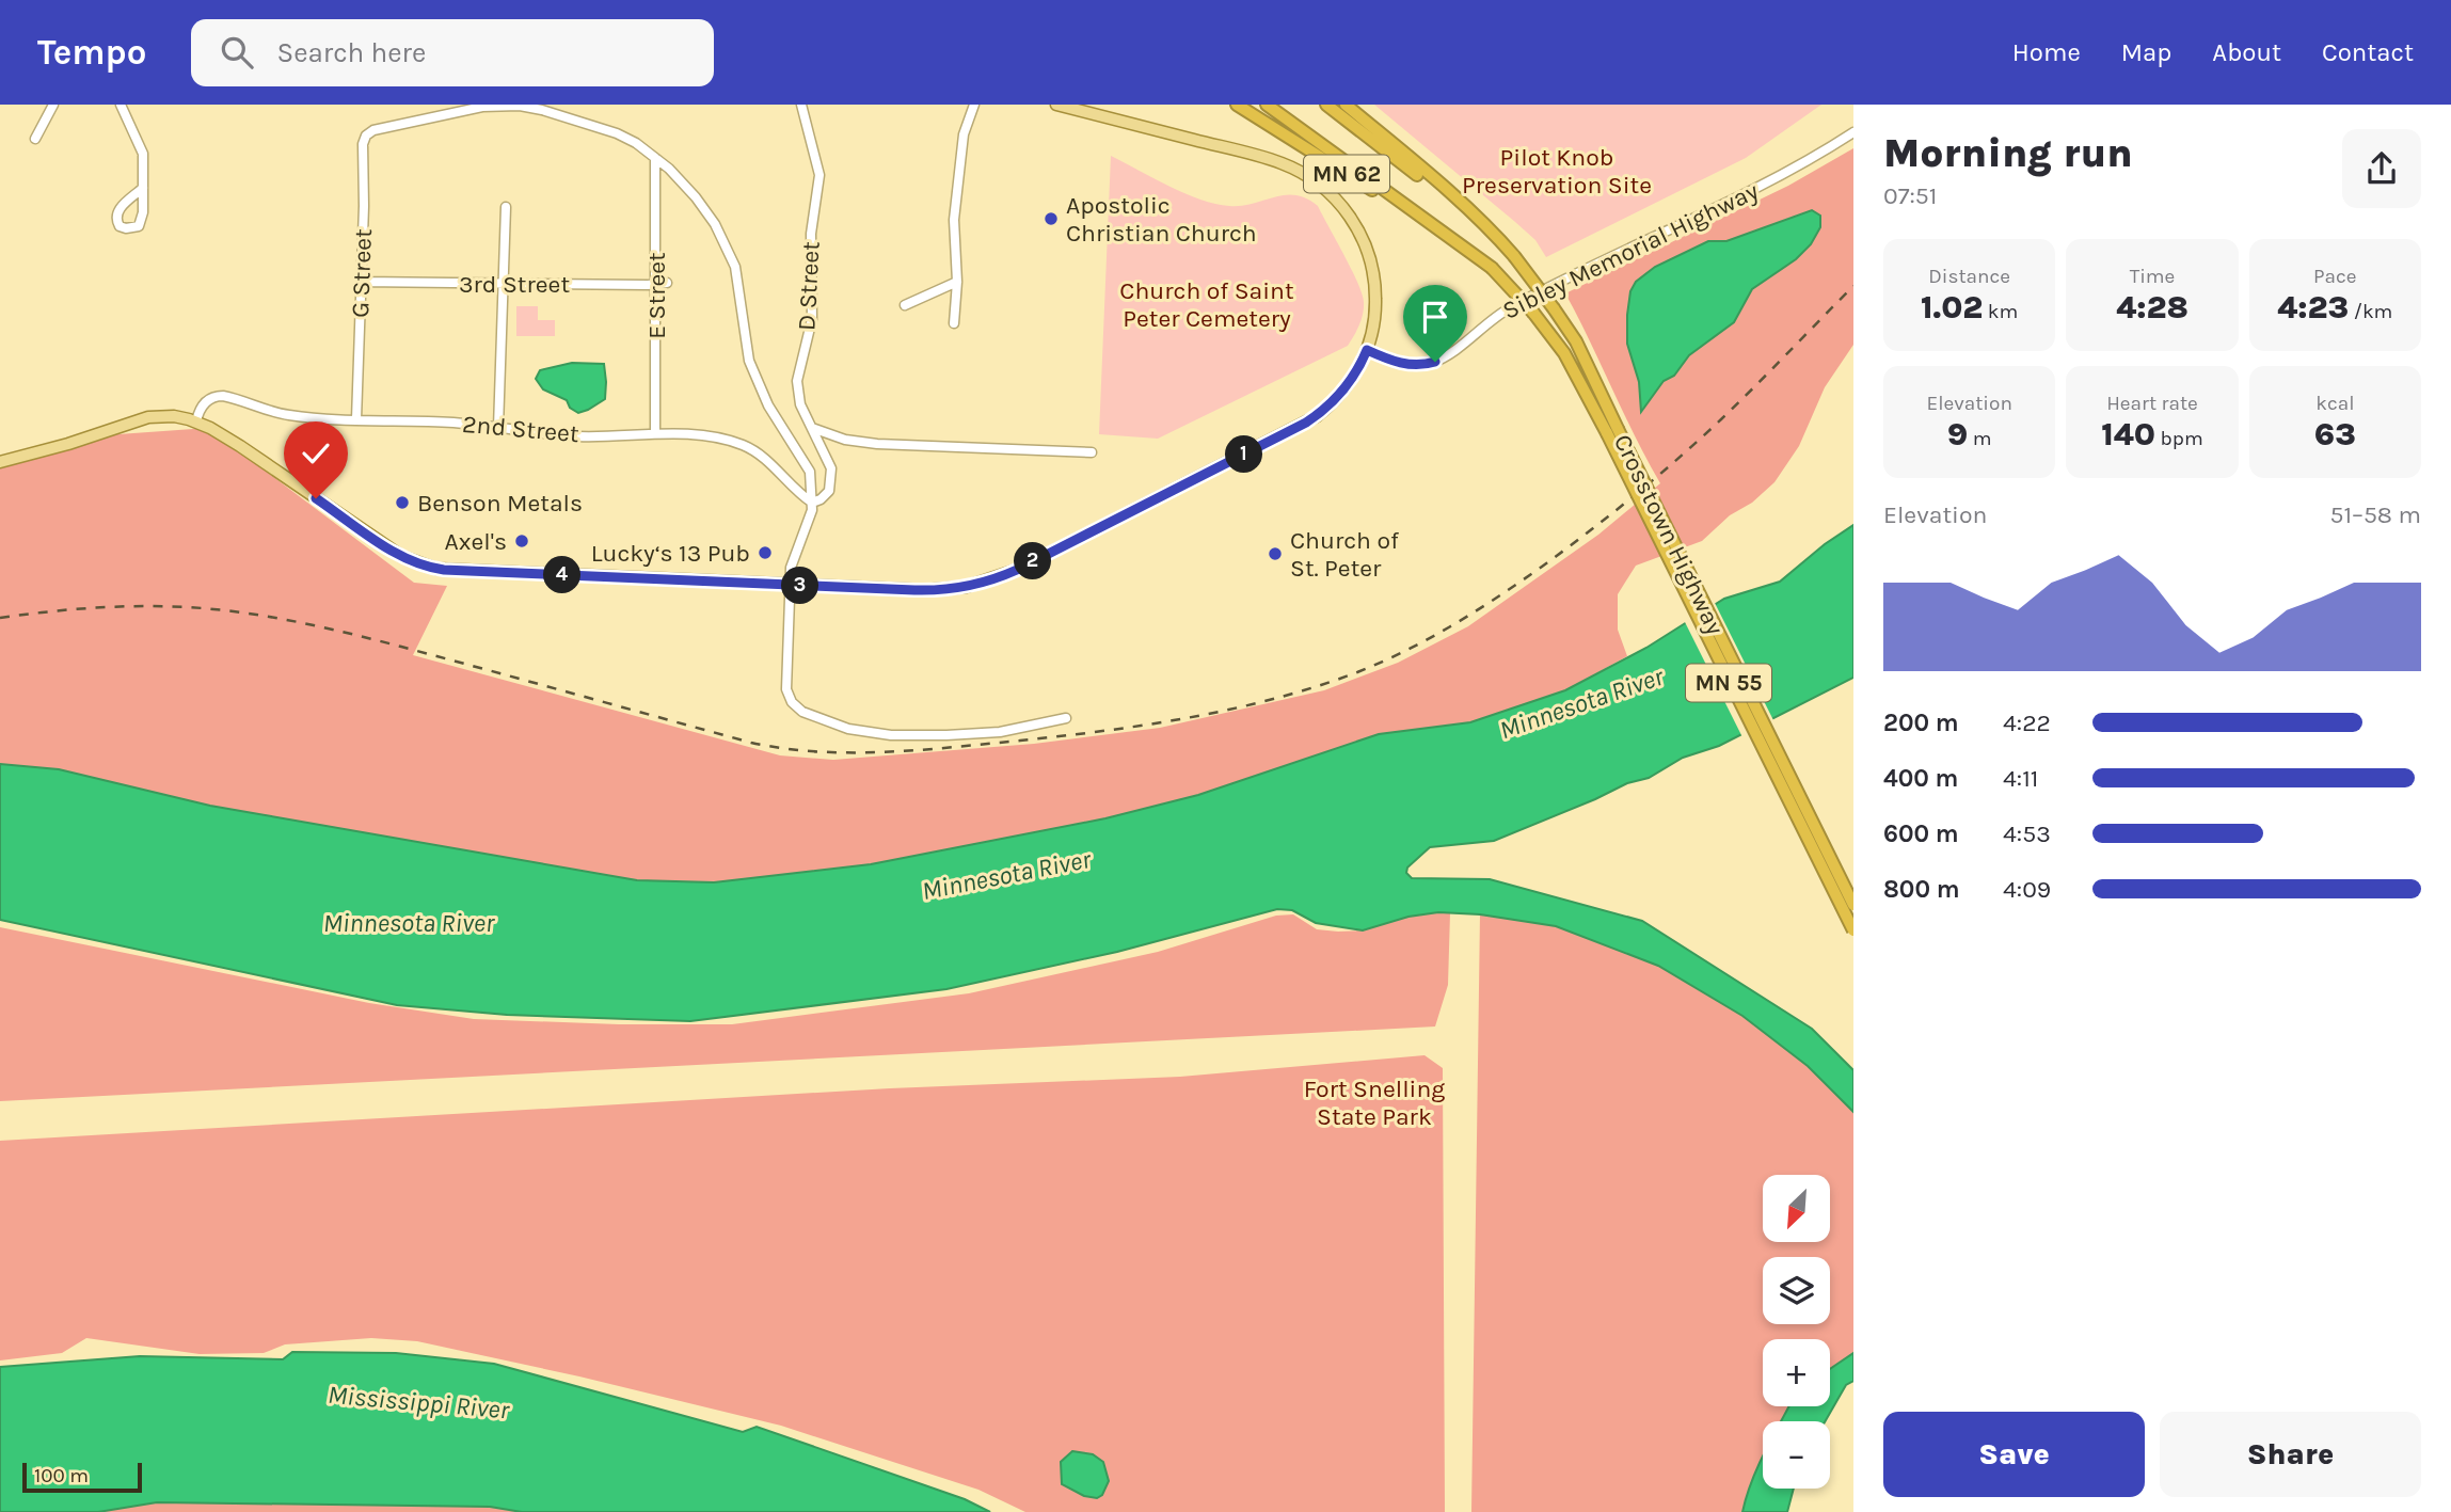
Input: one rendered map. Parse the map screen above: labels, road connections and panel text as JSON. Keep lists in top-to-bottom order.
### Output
{
  "streets": {
    "highway": ["MN 62", "Crosstown Highway", "MN 55"],
    "street": [
      "Sibley Memorial Highway",
      "G Street",
      "3rd Street",
      "D Street",
      "E Street",
      "2nd Street"
    ]
  },
  "crossings": [
    ["MN 62", "Crosstown Highway"],
    ["MN 62", "MN 55"],
    ["G Street", "3rd Street"],
    ["G Street", "E Street"],
    ["G Street", "2nd Street"],
    ["3rd Street", "E Street"],
    ["D Street", "2nd Street"],
    ["E Street", "2nd Street"],
    ["Crosstown Highway", "MN 55"]
  ],
  "water": ["Minnesota River", "Mississippi River"],
  "parks": ["Pilot Knob Preservation Site", "Church of Saint Peter Cemetery", "Fort Snelling State Park"],
  "places": [
    "Apostolic Christian Church",
    "Benson Metals",
    "Axel's",
    "Lucky‘s 13 Pub",
    "Church of St. Peter"
  ],
  "scale_bar": "100 m",
  "north": "bottom left",
  "page": {
    "header": "Tempo",
    "search": "Search here",
    "nav": [
      "Home",
      "Map",
      "About",
      "Contact"
    ],
    "heading": ["Morning run", "07:51"],
    "stats": [
      ["Distance", "1.02 km"],
      ["Time", "4:28"],
      ["Pace", "4:23 /km"],
      ["Elevation", "9 m"],
      ["Heart rate", "140 bpm"],
      ["kcal", "63"]
    ],
    "pins": [
      "1",
      "2",
      "4",
      "3"
    ],
    "chart": ["Elevation", "51–58 m"],
    "list": [
      {
        "name": "200 m",
        "note": "4:22"
      },
      {
        "name": "400 m",
        "note": "4:11"
      },
      {
        "name": "600 m",
        "note": "4:53"
      },
      {
        "name": "800 m",
        "note": "4:09"
      }
    ],
    "map_buttons": ["+", "−"],
    "buttons": ["Save", "Share"],
    "scale": "100 m"
  }
}
